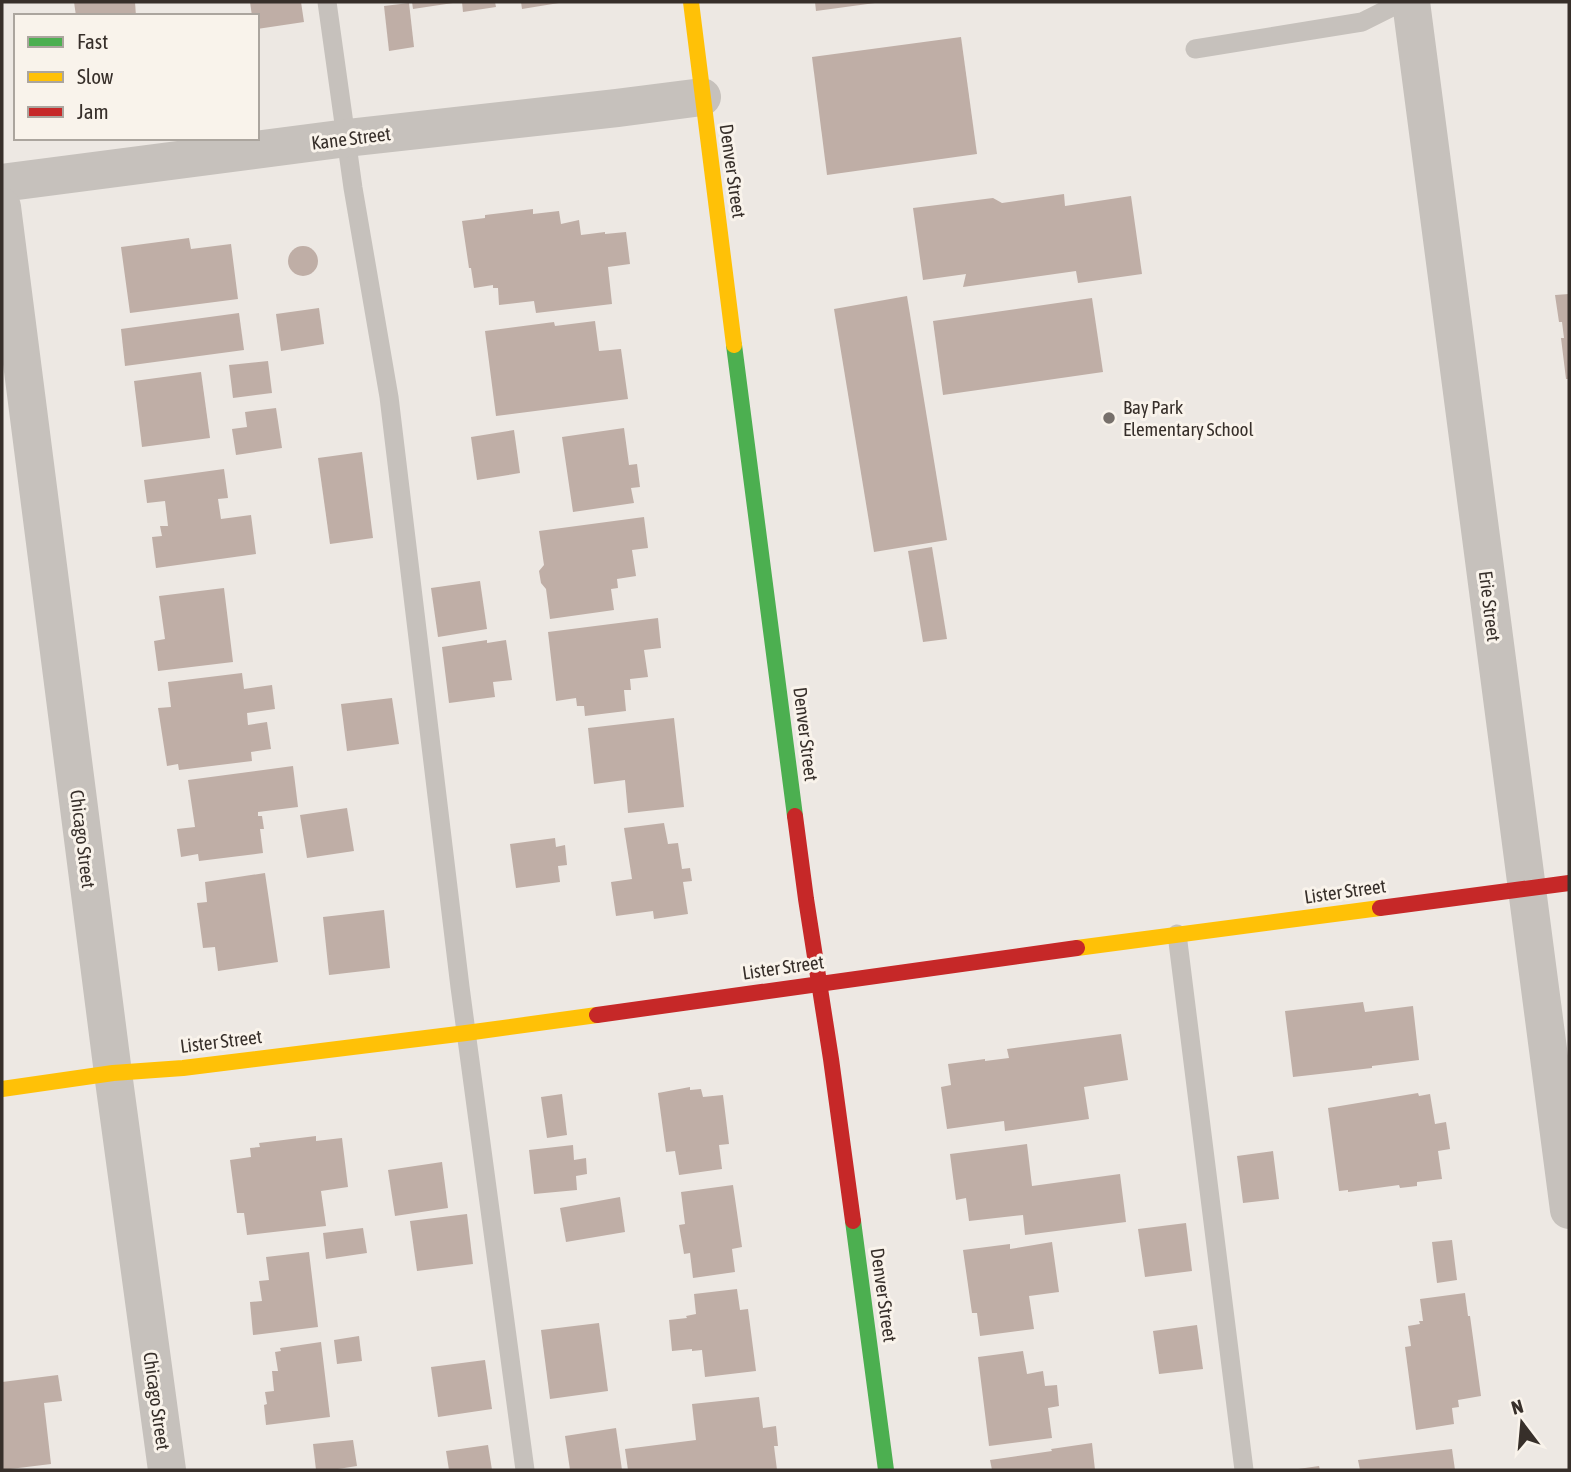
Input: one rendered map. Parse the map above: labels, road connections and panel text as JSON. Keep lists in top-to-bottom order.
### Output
{
  "streets": {
    "street": [
      "Kane Street",
      "Denver Street",
      "Erie Street",
      "Chicago Street",
      "Lister Street"
    ]
  },
  "crossings": [
    ["Kane Street", "Denver Street"],
    ["Denver Street", "Lister Street"],
    ["Erie Street", "Lister Street"],
    ["Chicago Street", "Lister Street"]
  ],
  "places": ["Bay Park Elementary School"],
  "legend": ["Fast", "Slow", "Jam"],
  "north": "top"
}
